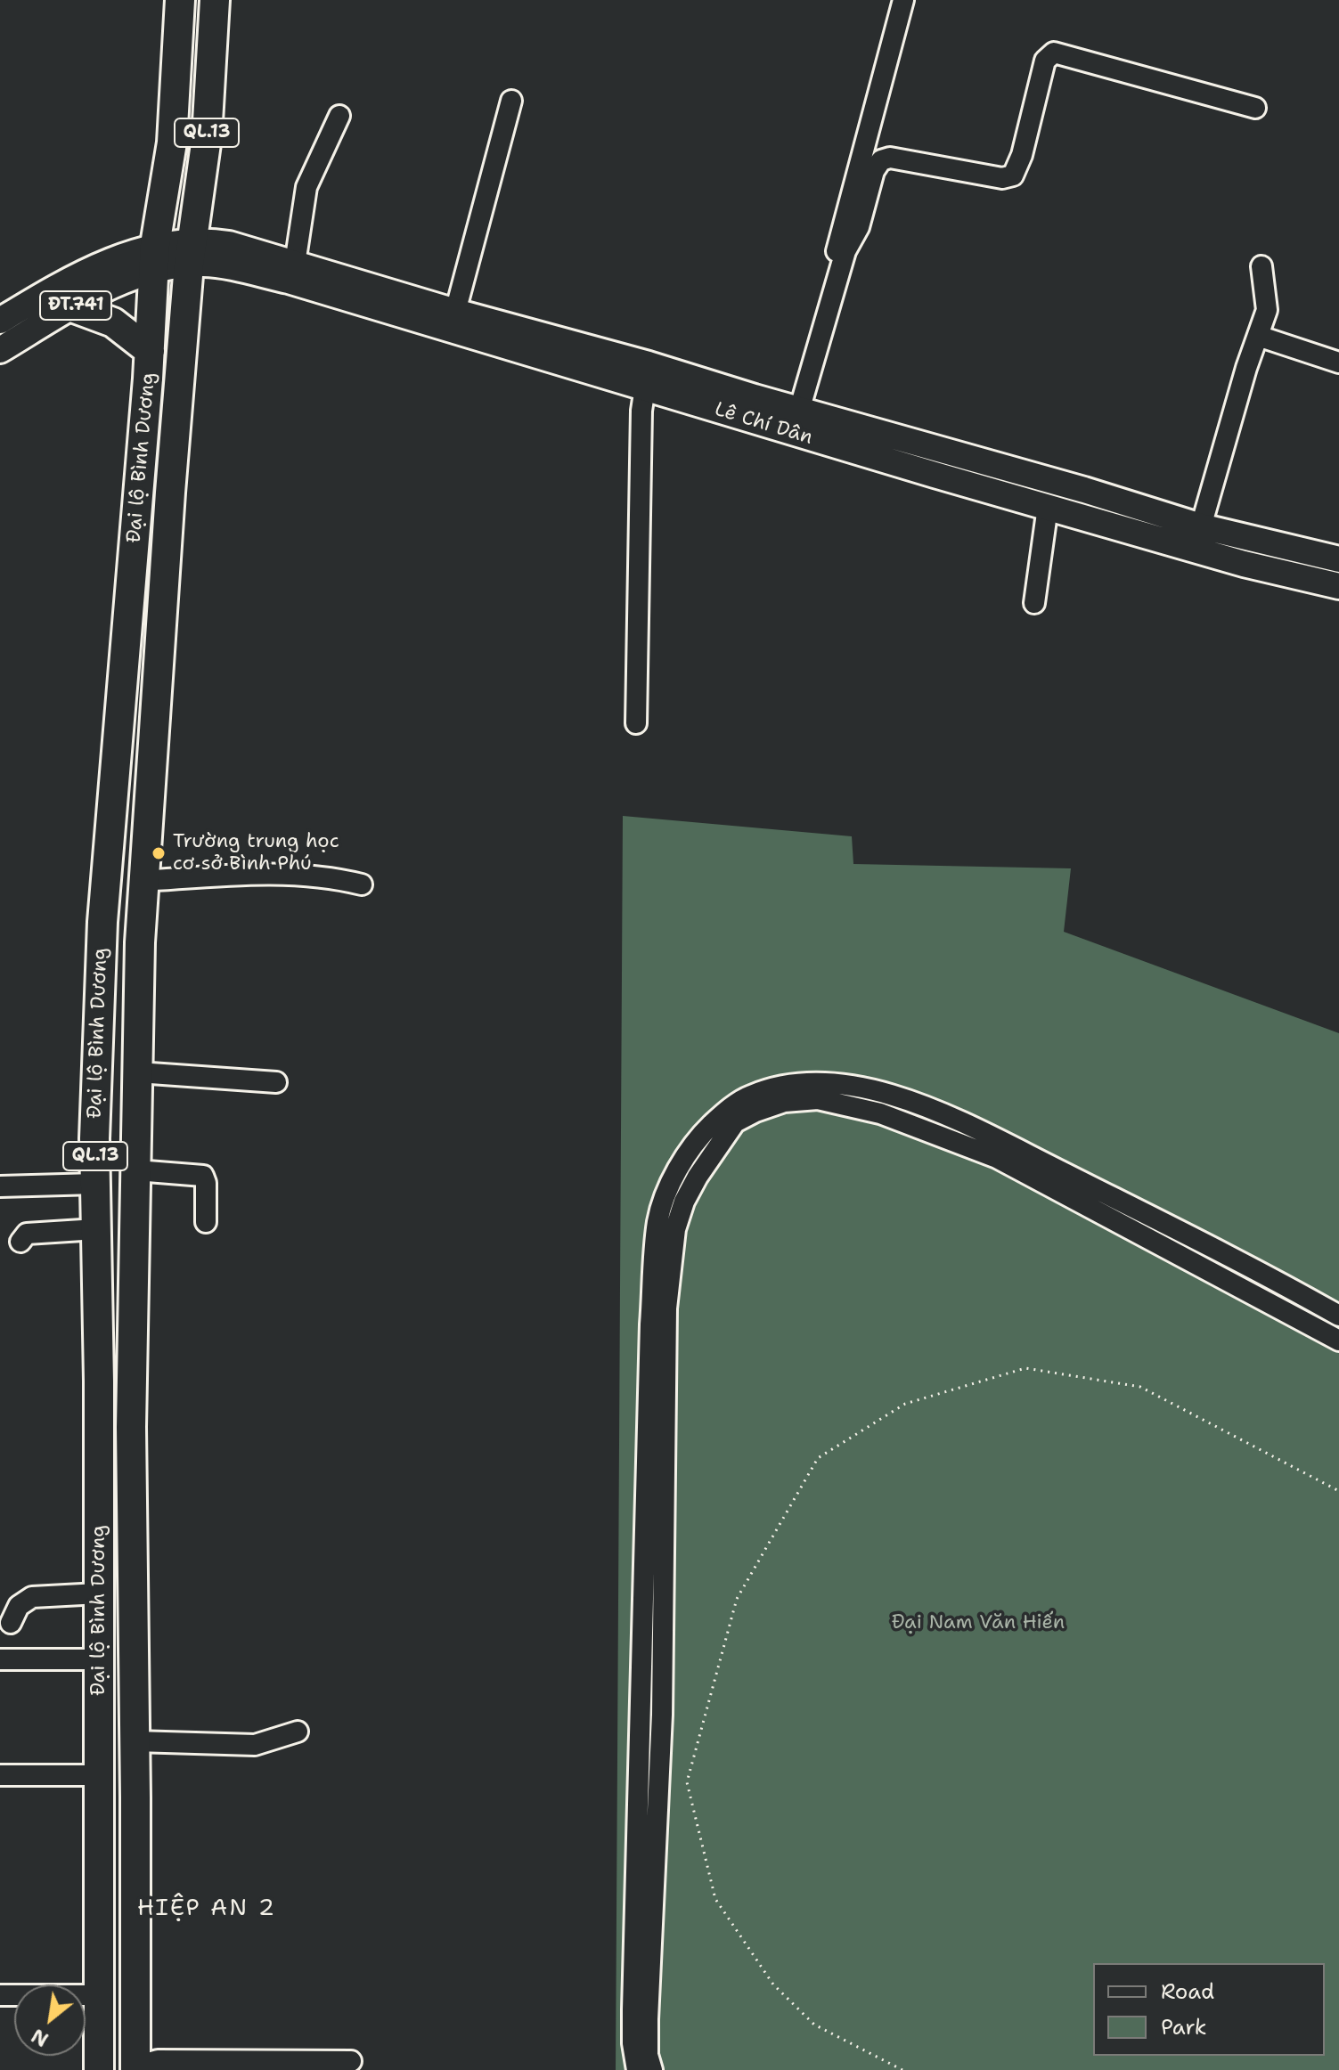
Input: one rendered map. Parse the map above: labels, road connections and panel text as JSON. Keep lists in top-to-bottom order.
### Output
{
  "streets": {
    "highway": ["QL.13", "Đại lộ Bình Dương"],
    "main road": ["ĐT.741", "Lê Chí Dân"]
  },
  "crossings": [
    ["ĐT.741", "Đại lộ Bình Dương"],
    ["Lê Chí Dân", "Đại lộ Bình Dương"]
  ],
  "districts": ["HIỆP AN 2"],
  "parks": ["Đại Nam Văn Hiến"],
  "places": ["Trường trung học cơ sở Bình Phú"],
  "legend": ["Road", "Park"],
  "north": "bottom left"
}
